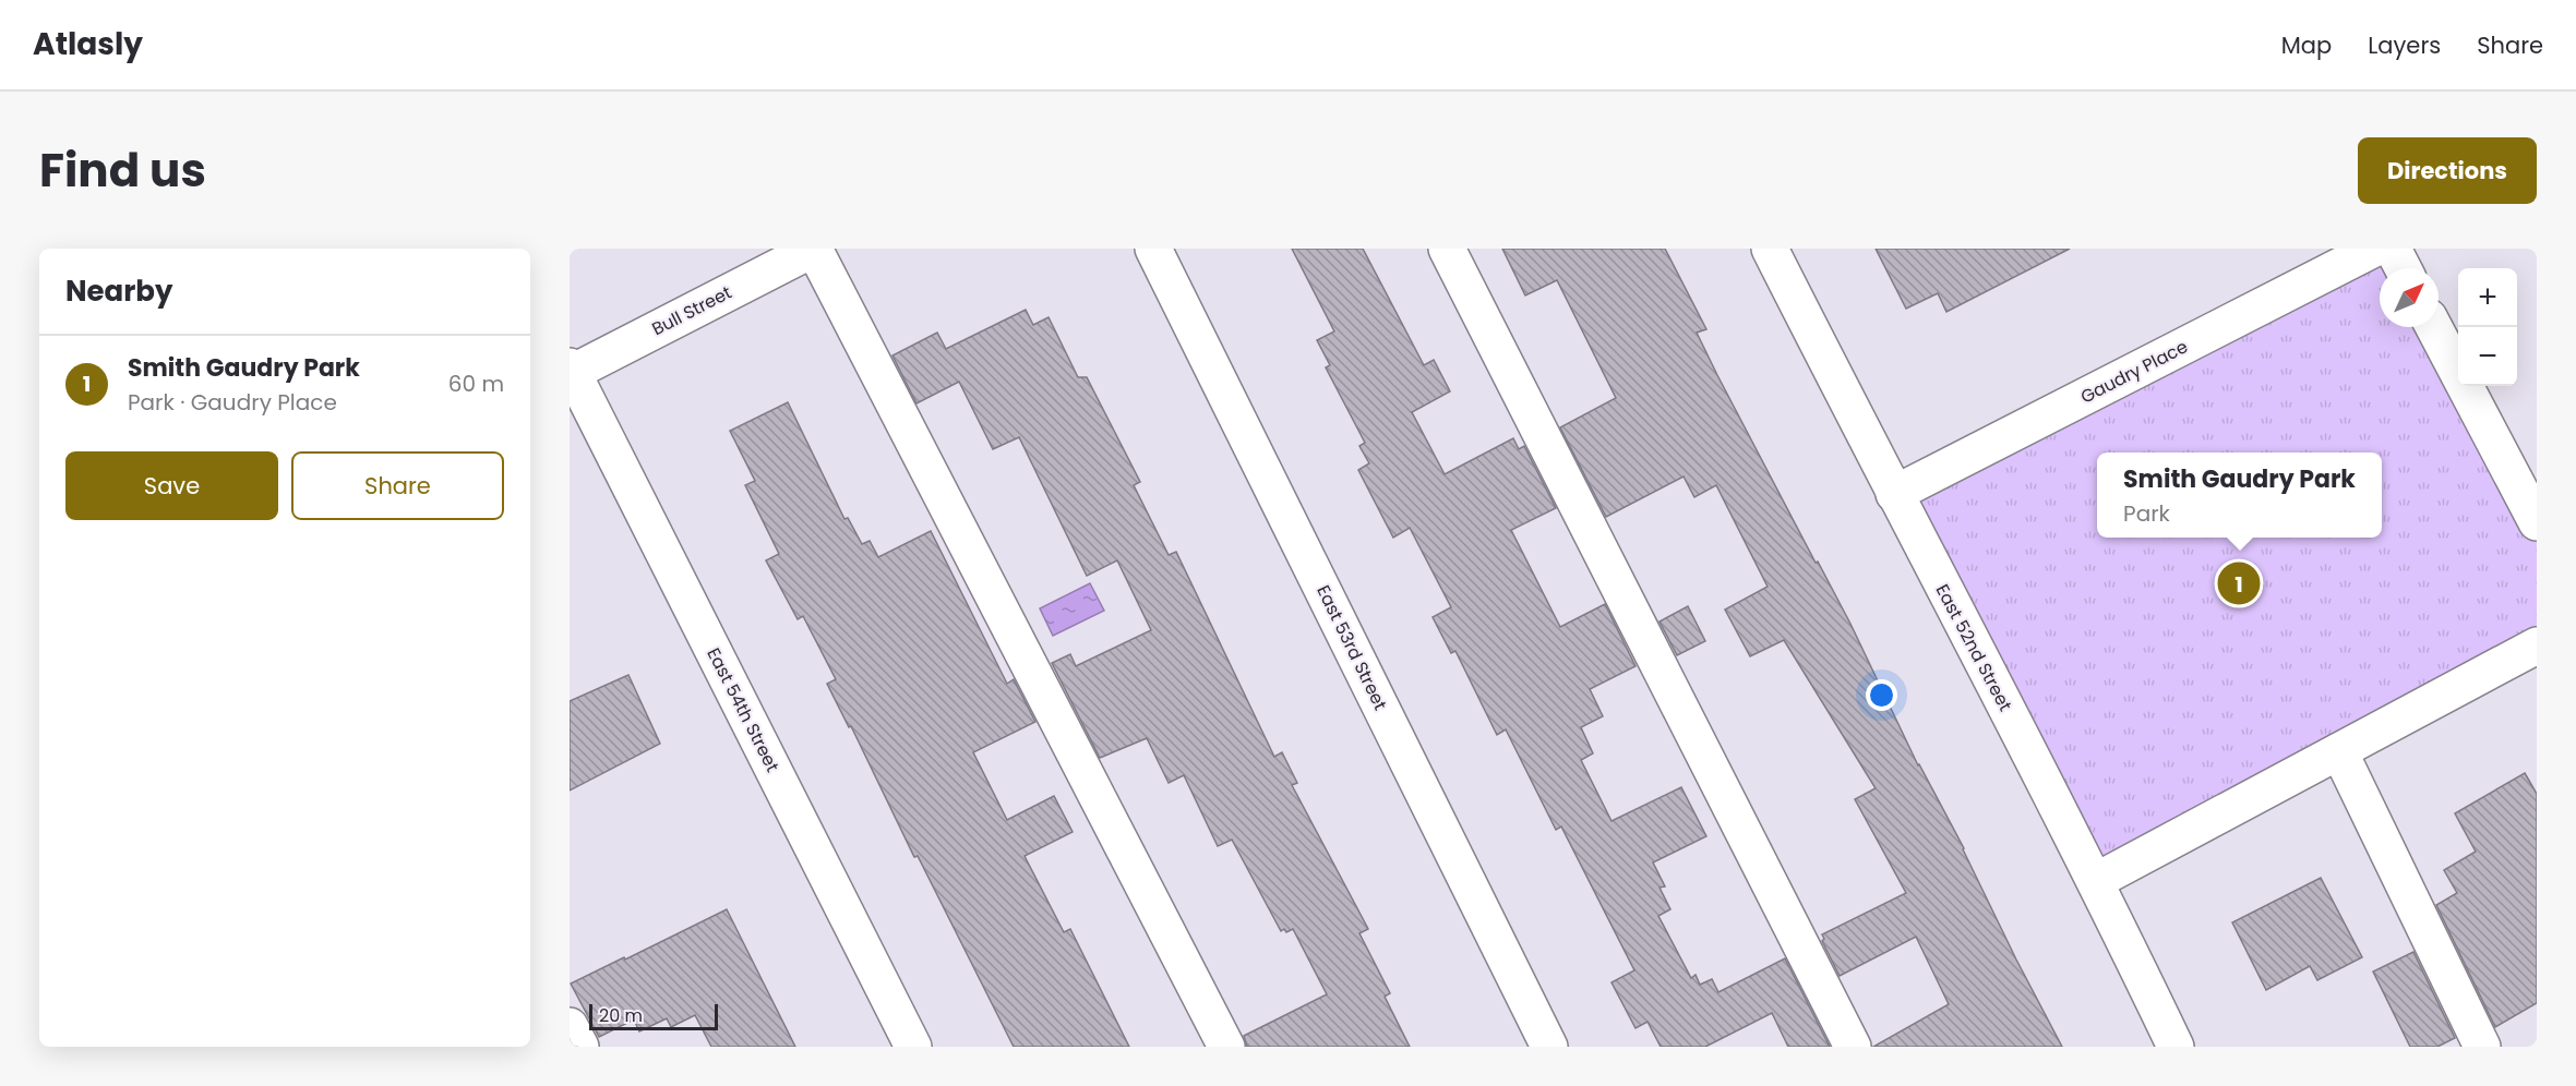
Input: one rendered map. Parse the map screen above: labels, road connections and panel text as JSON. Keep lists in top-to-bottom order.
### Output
{
  "streets": {
    "street": [
      "Bull Street",
      "Gaudry Place",
      "East 53rd Street",
      "East 52nd Street",
      "East 54th Street"
    ]
  },
  "crossings": [
    ["Bull Street", "East 54th Street"],
    ["Gaudry Place", "East 52nd Street"]
  ],
  "scale_bar": "20 m",
  "north": "top right",
  "page": {
    "header": "Atlasly",
    "nav": ["Map", "Layers", "Share"],
    "title": "Find us",
    "buttons": [
      "Directions",
      ["Save", "Share"]
    ],
    "heading": "Nearby",
    "map_buttons": ["+", "−"],
    "list": [
      {
        "mark": "1",
        "name": "Smith Gaudry Park",
        "note": "Park · Gaudry Place",
        "value": "60 m"
      }
    ],
    "popup": ["Smith Gaudry Park", "Park"],
    "pins": "1",
    "scale": "20 m"
  }
}
